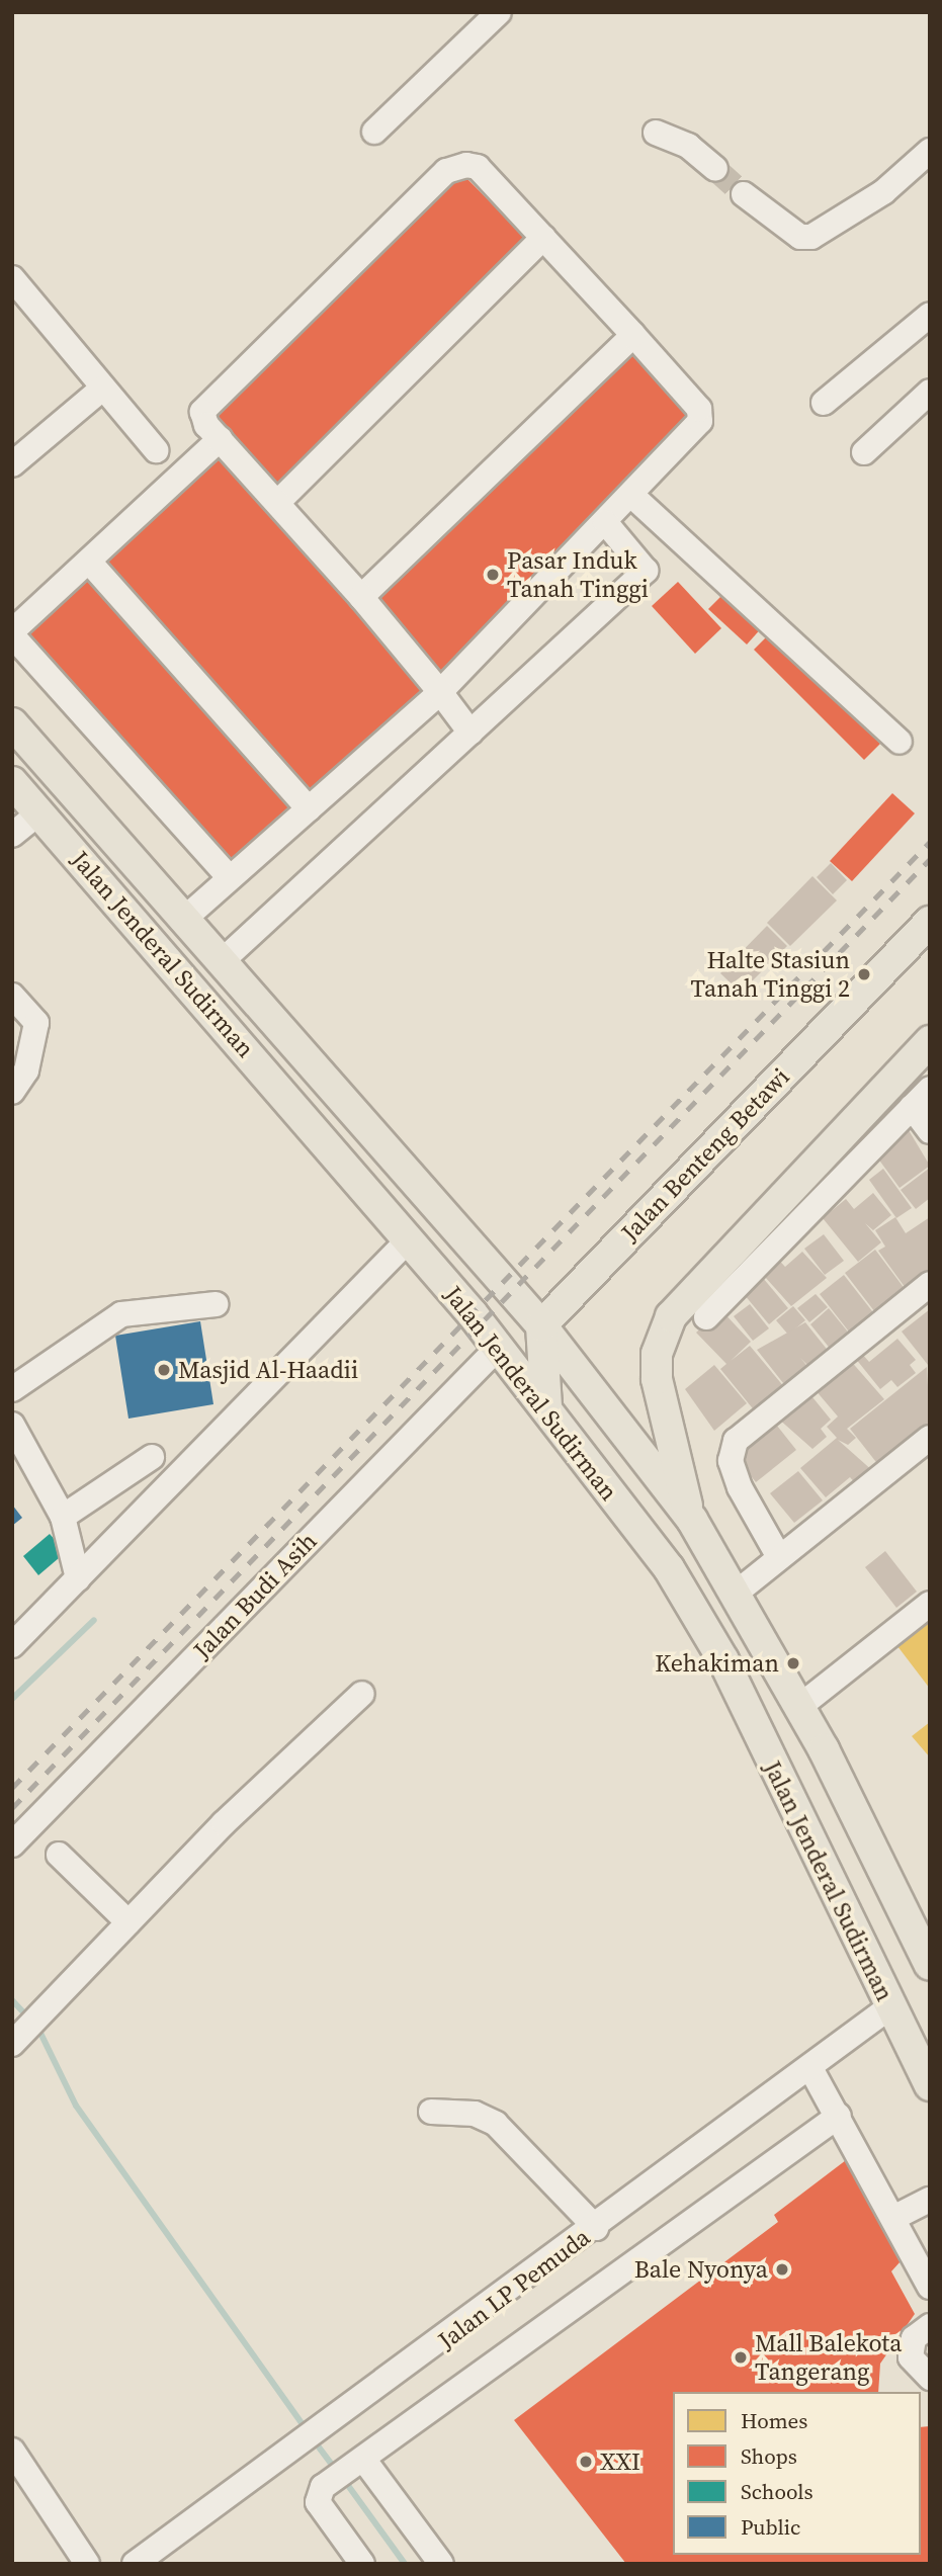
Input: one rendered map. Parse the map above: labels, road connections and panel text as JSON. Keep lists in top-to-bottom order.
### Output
{
  "streets": {
    "main road": ["Jalan Jenderal Sudirman", "Jalan Benteng Betawi"],
    "street": ["Jalan Budi Asih", "Jalan LP Pemuda"]
  },
  "crossings": [
    ["Jalan Jenderal Sudirman", "Jalan Benteng Betawi"],
    ["Jalan Jenderal Sudirman", "Jalan Budi Asih"],
    ["Jalan Jenderal Sudirman", "Jalan LP Pemuda"]
  ],
  "places": [
    "Pasar Induk Tanah Tinggi",
    "Halte Stasiun Tanah Tinggi 2",
    "Masjid Al-Haadii",
    "Kehakiman",
    "Bale Nyonya",
    "Mall Balekota Tangerang",
    "XXI"
  ],
  "legend": [
    "Homes",
    "Shops",
    "Schools",
    "Public"
  ]
}
